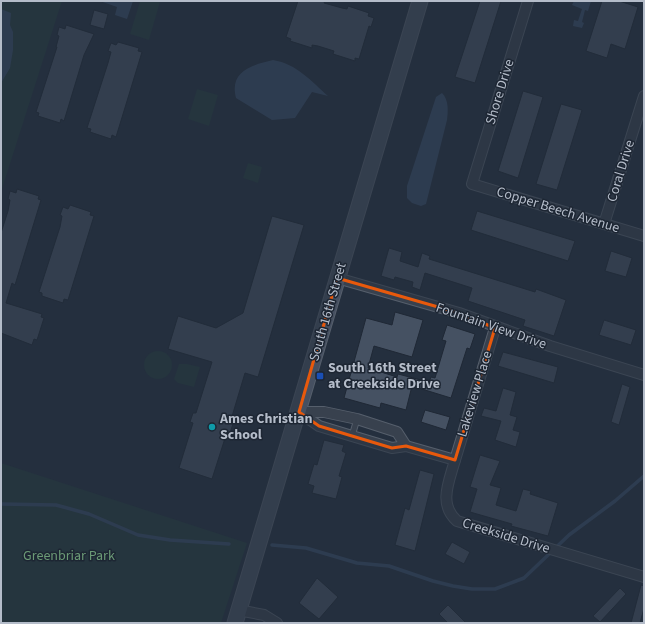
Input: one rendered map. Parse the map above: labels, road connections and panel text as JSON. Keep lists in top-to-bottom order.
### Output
{
  "streets": {
    "main road": ["South 16th Street"],
    "street": [
      "Shore Drive",
      "Coral Drive",
      "Copper Beech Avenue",
      "Fountain View Drive",
      "Lakeview Place",
      "Creekside Drive"
    ]
  },
  "crossings": [
    ["Shore Drive", "Copper Beech Avenue"],
    ["Coral Drive", "Copper Beech Avenue"],
    ["South 16th Street", "Fountain View Drive"],
    ["Fountain View Drive", "Lakeview Place"],
    ["Lakeview Place", "Creekside Drive"]
  ],
  "parks": ["Greenbriar Park"],
  "places": {
    "transit": ["South 16th Street at Creekside Drive"],
    "other": ["Ames Christian School"]
  }
}
